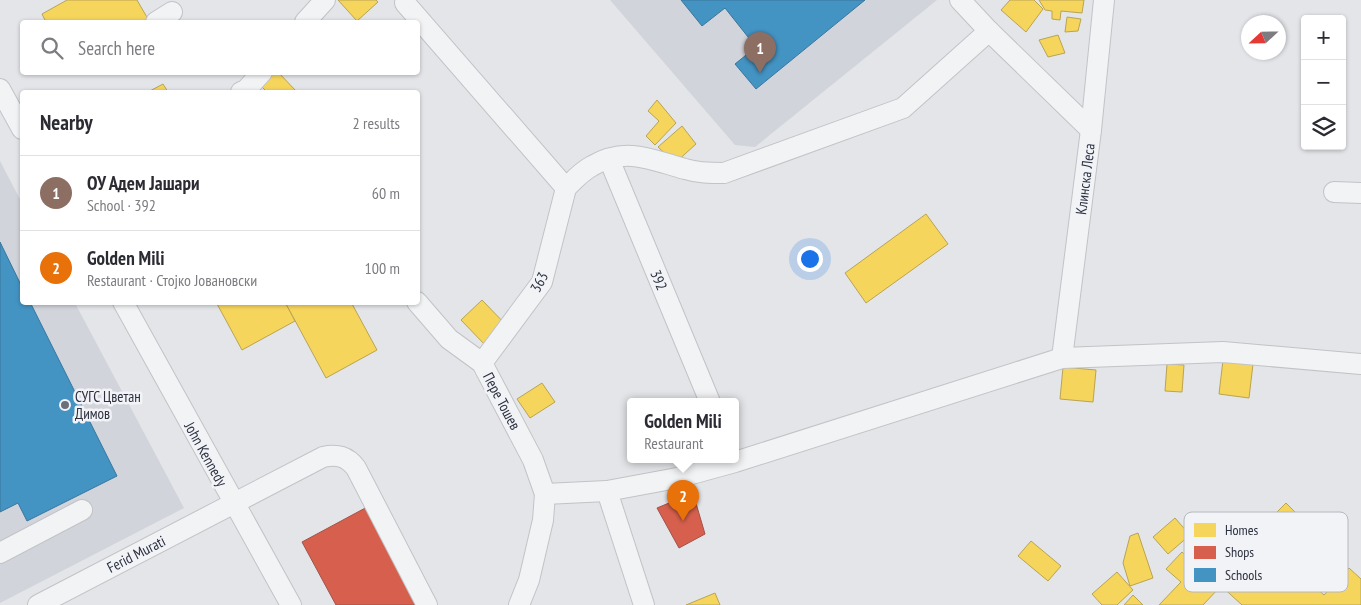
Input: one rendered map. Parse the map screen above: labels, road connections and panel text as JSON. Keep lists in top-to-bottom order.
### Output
{
  "streets": {
    "street": [
      "Клинска Леса",
      "392",
      "363",
      "Пере Тошев",
      "John Kennedy",
      "Ferid Murati"
    ]
  },
  "crossings": [
    ["363", "Пере Тошев"],
    ["John Kennedy", "Ferid Murati"]
  ],
  "places": ["СУГС Цветан Димов"],
  "legend": ["Homes", "Shops", "Schools"],
  "north": "left",
  "page": {
    "map_buttons": ["+", "−"],
    "search": "Search here",
    "pins": ["1", "2"],
    "heading": ["Nearby", "2 results"],
    "list": [
      {
        "mark": "1",
        "name": "ОУ Адем Јашари",
        "note": "School · 392",
        "value": "60 m"
      },
      {
        "mark": "2",
        "name": "Golden Mili",
        "note": "Restaurant · Стојко Јовановски",
        "value": "100 m"
      }
    ],
    "popup": ["Golden Mili", "Restaurant"]
  }
}
